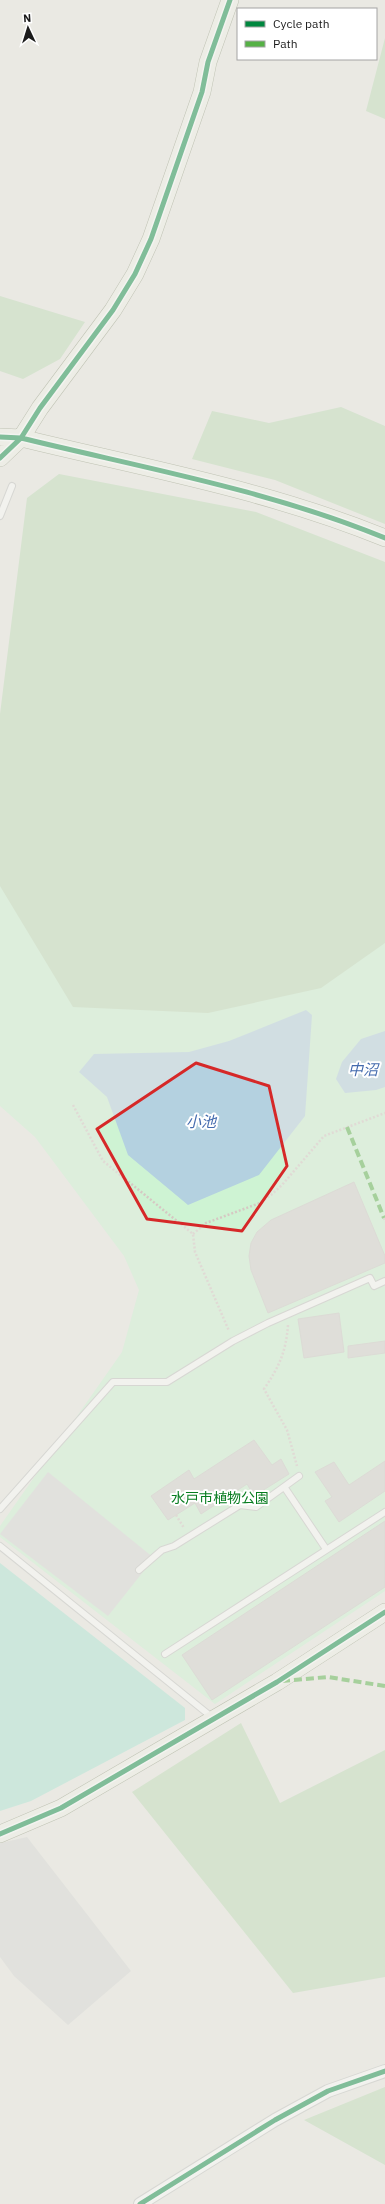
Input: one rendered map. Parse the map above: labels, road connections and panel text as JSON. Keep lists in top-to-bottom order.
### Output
{
  "water": ["中沼", "小池"],
  "parks": ["水戸市植物公園"],
  "legend": ["Cycle path", "Path"],
  "north": "top"
}
